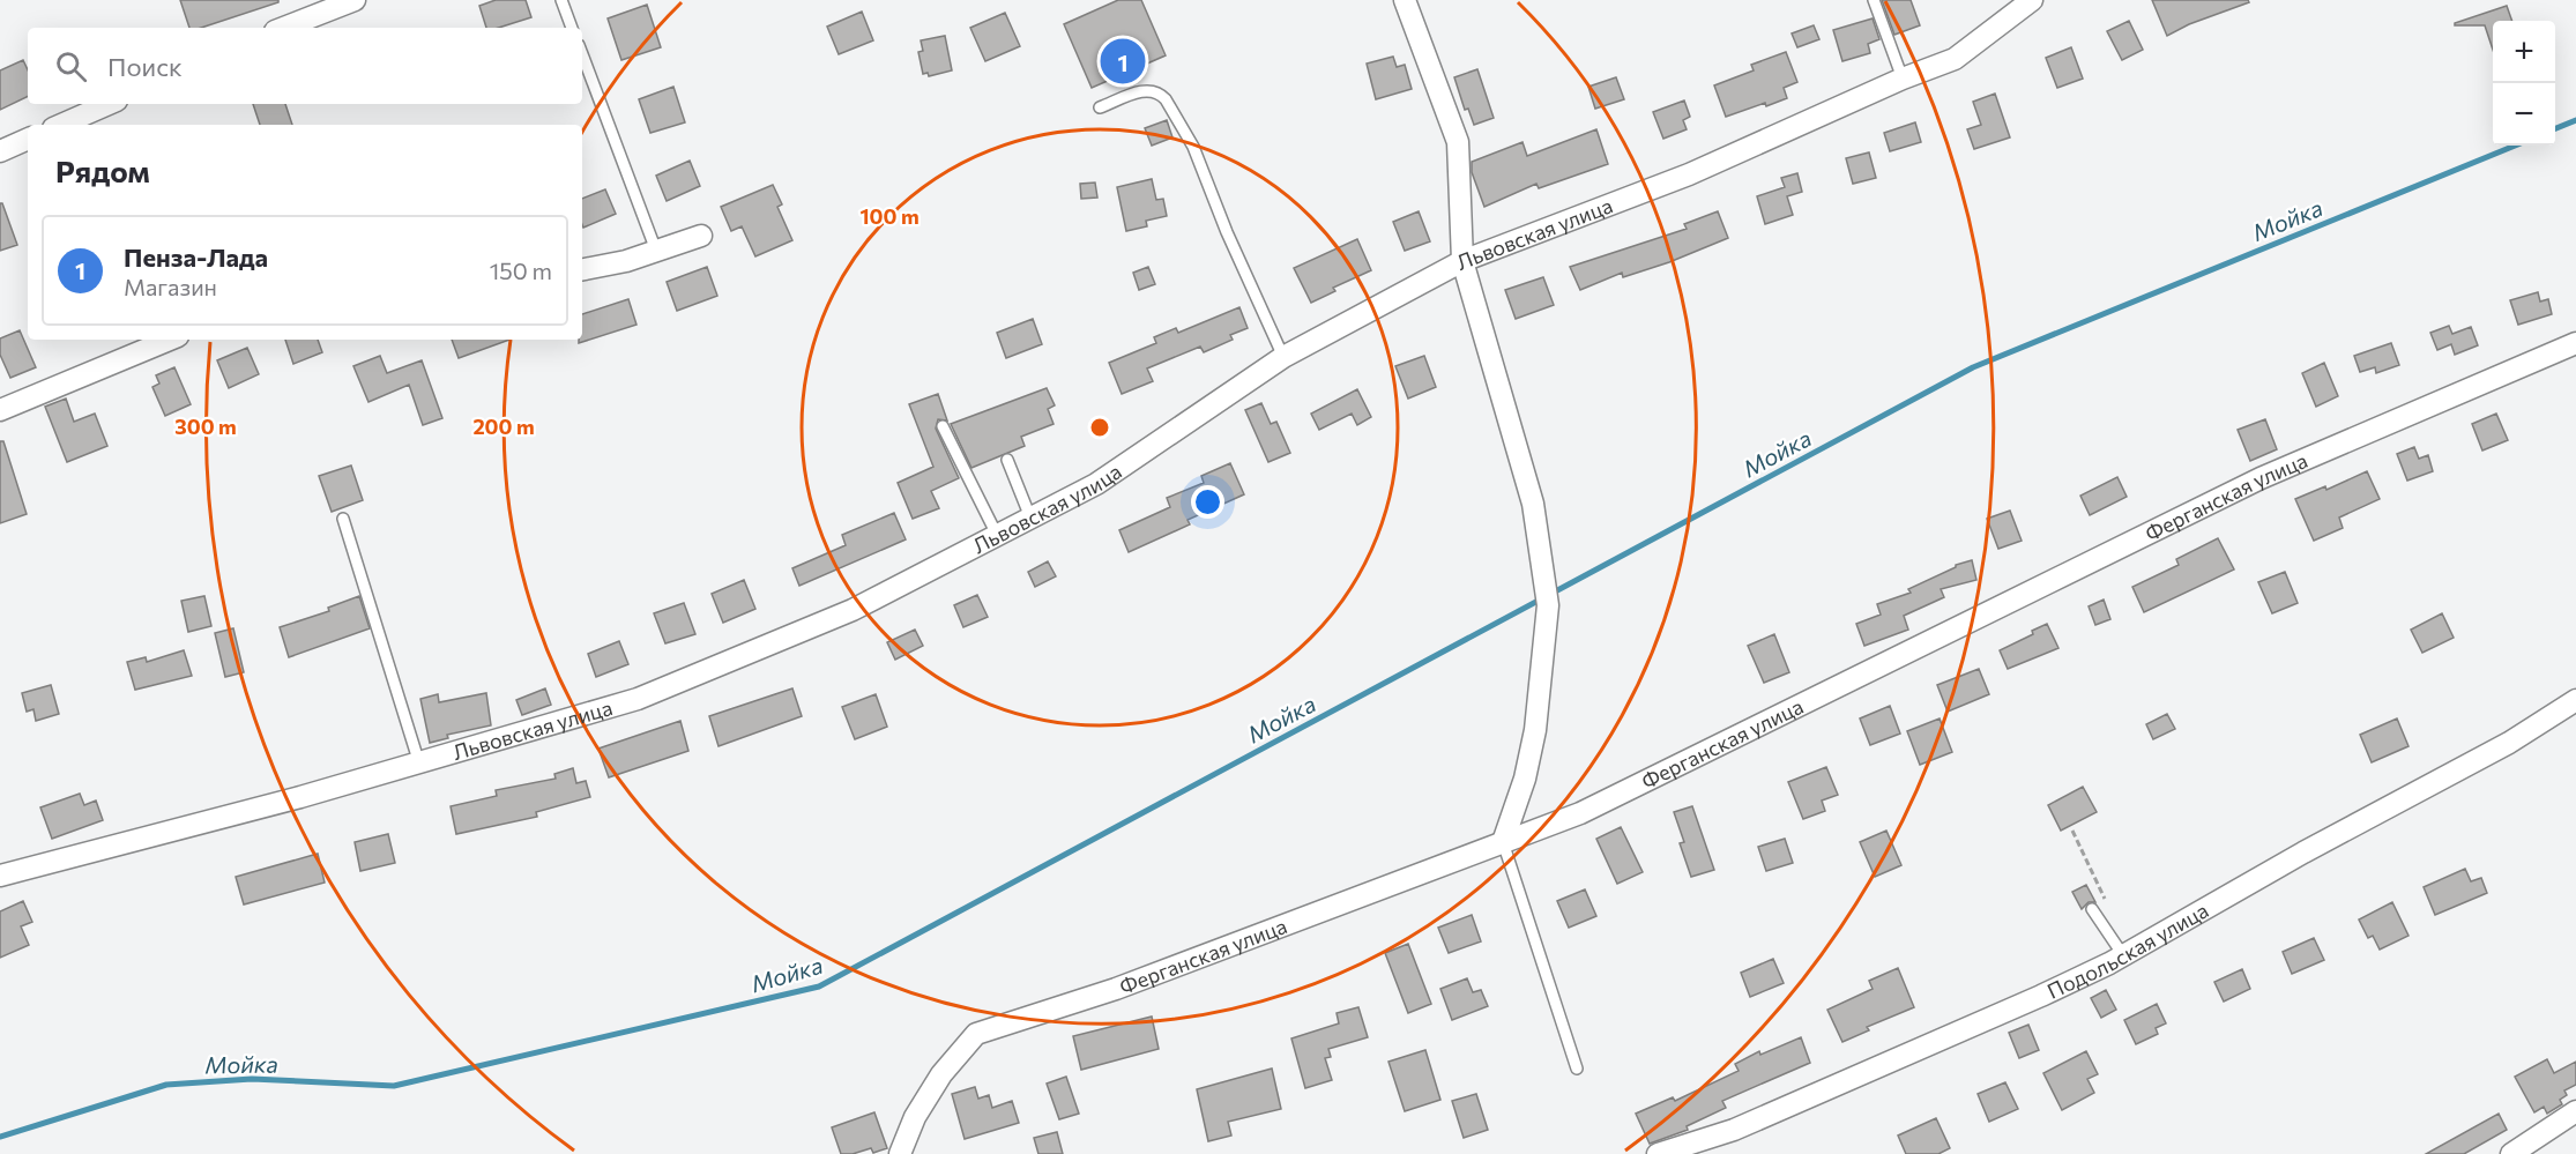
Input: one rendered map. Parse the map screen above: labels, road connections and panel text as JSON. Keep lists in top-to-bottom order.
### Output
{
  "streets": {
    "street": ["Львовская улица", "Ферганская улица", "Подольская улица"]
  },
  "water": ["Мойка"],
  "page": {
    "map_buttons": ["+", "−"],
    "search": "Поиск",
    "pins": "1",
    "heading": "Рядом",
    "list": [
      {
        "mark": "1",
        "name": "Пенза-Лада",
        "note": "Магазин",
        "value": "150 m"
      }
    ]
  },
  "rings": ["100 m", "200 m", "300 m"]
}
